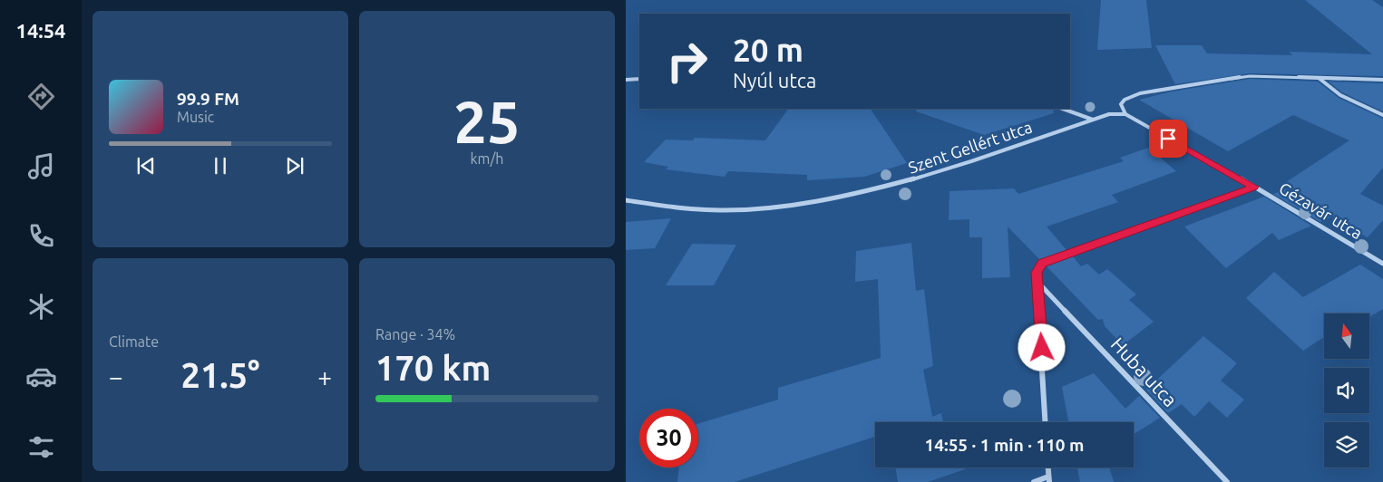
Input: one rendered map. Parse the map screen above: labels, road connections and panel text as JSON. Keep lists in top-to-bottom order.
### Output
{
  "streets": {
    "street": ["Szent Gellért utca", "Gézavár utca", "Huba utca"]
  },
  "crossings": [
    ["Szent Gellért utca", "Gézavár utca"]
  ],
  "north": "top",
  "page": {
    "tabs": "14:54",
    "tile": [
      ["25", "km/h"],
      "Climate",
      ["Range · 34%", "170 km"]
    ],
    "turn": ["20 m", "Nyúl utca"],
    "song": ["99.9 FM", "Music"],
    "heat": ["−", "21.5°", "+"],
    "limit": "30",
    "trip": "14:55 · 1 min · 110 m"
  }
}
